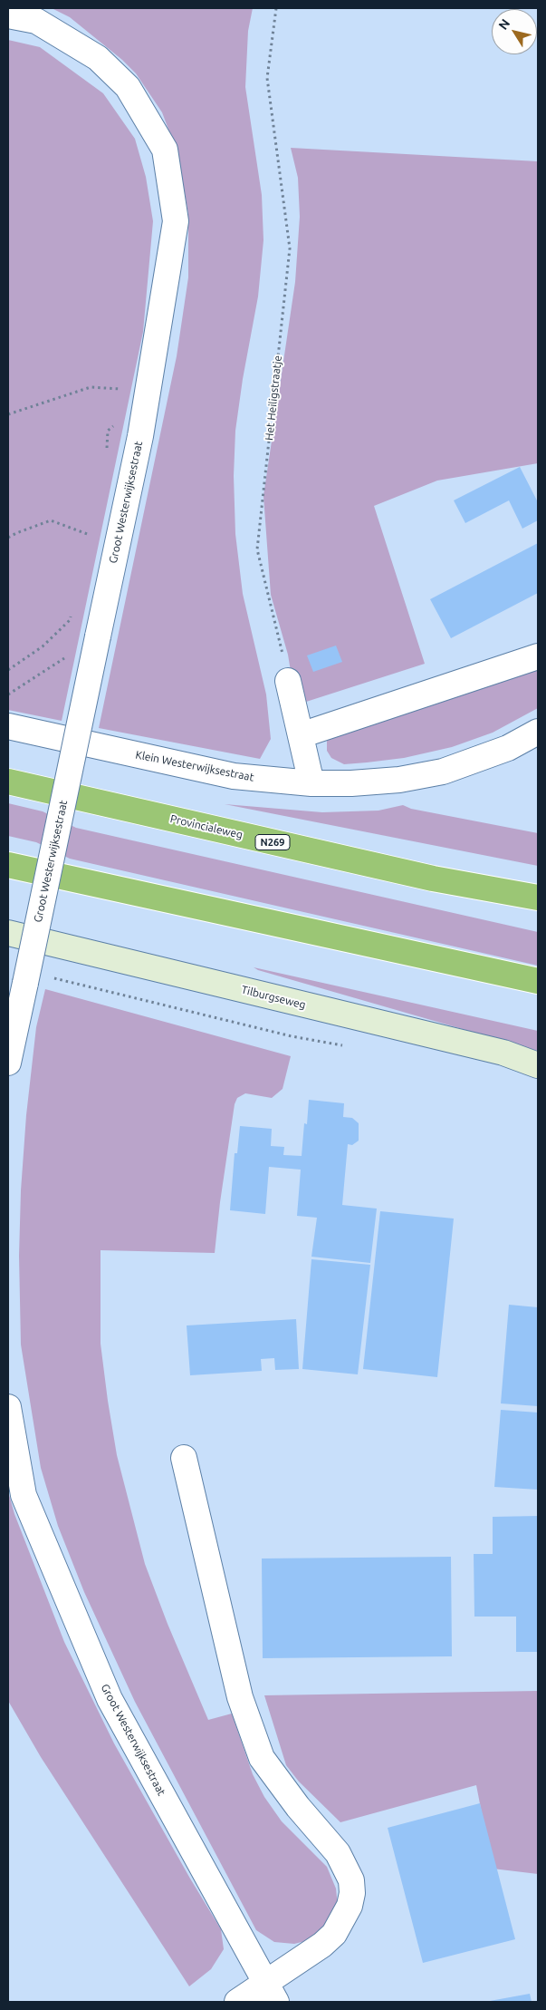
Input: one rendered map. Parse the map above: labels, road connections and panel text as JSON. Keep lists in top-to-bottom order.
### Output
{
  "streets": {
    "highway": ["Provincialeweg", "N269"],
    "street": ["Groot Westerwijksestraat", "Klein Westerwijksestraat", "Tilburgseweg"],
    "path": ["Het Heiligstraatje"]
  },
  "north": "top left"
}
